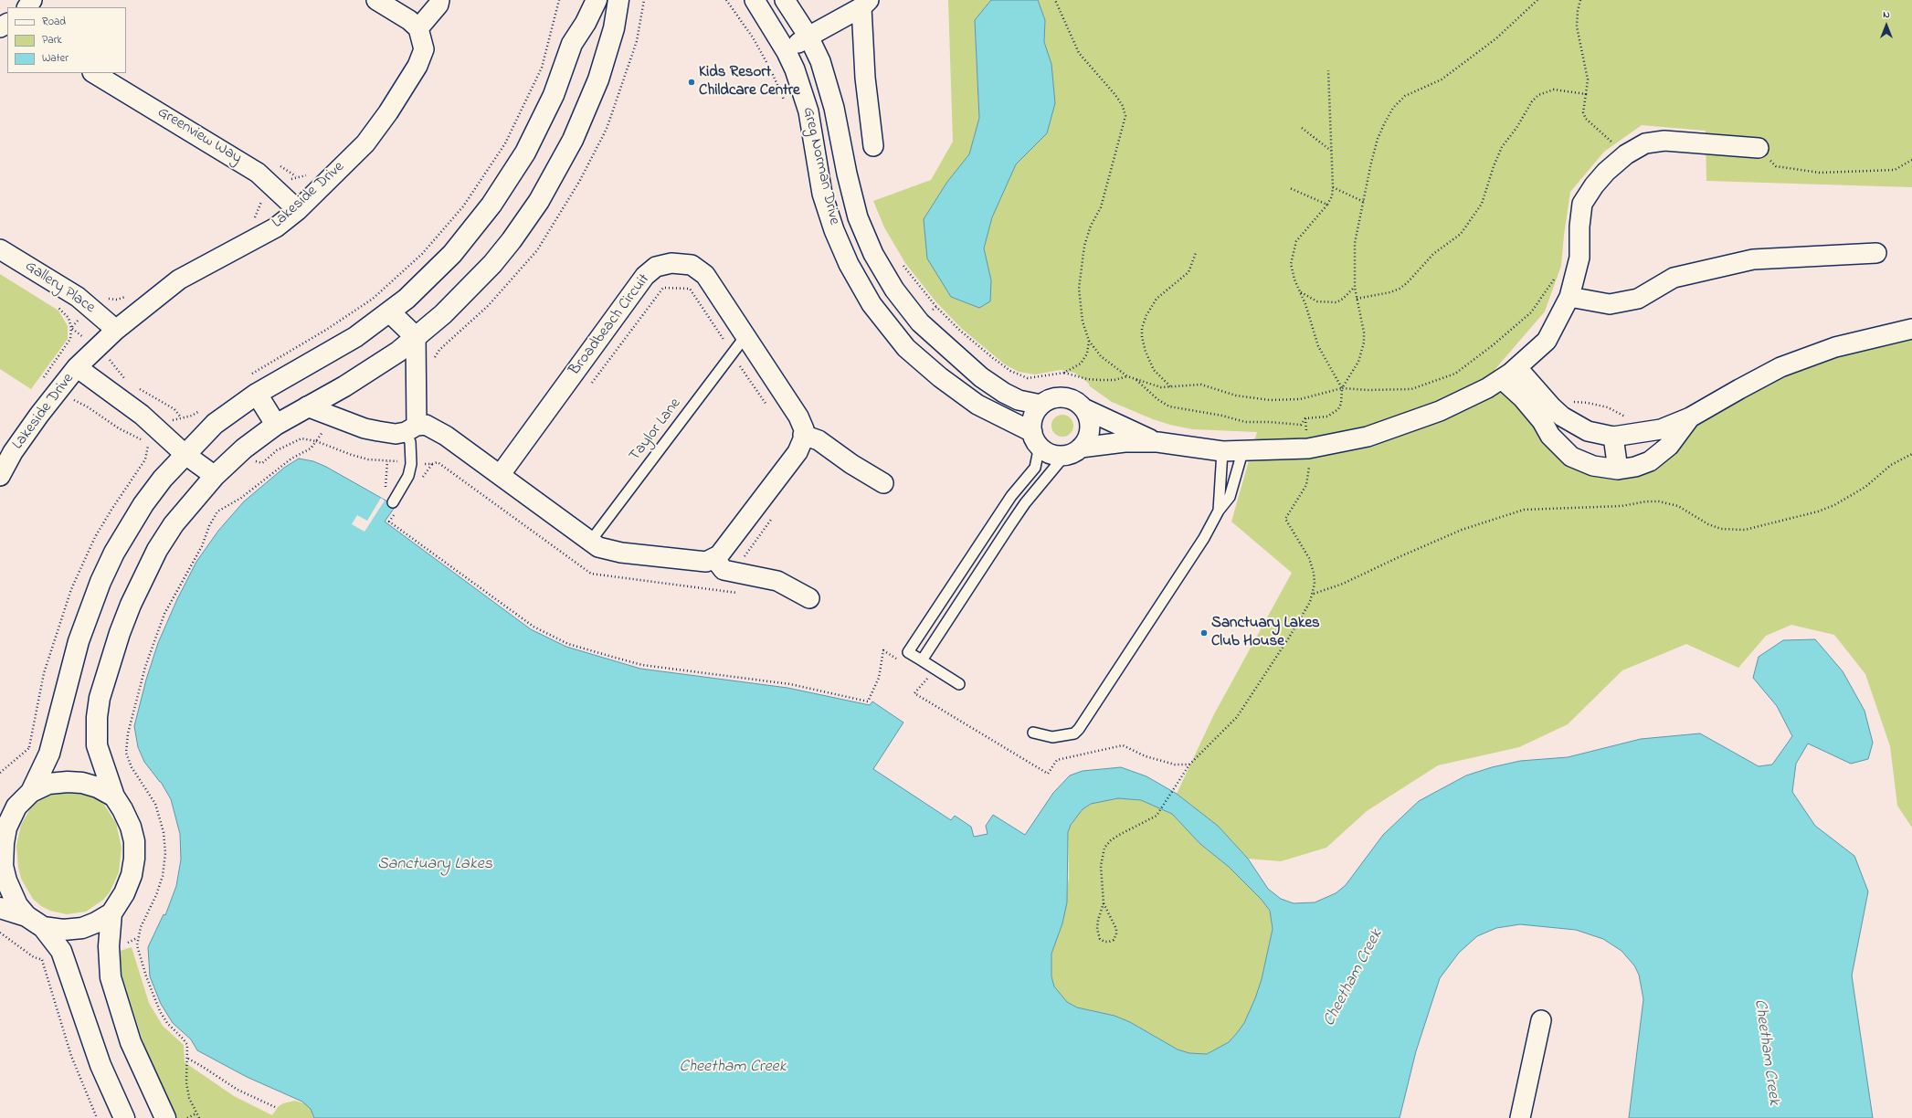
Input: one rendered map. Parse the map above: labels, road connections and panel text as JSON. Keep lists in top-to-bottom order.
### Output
{
  "streets": {
    "street": [
      "Greenview Way",
      "Greg Norman Drive",
      "Lakeside Drive",
      "Gallery Place",
      "Broadbeach Circuit"
    ],
    "lane": ["Taylor Lane"]
  },
  "crossings": [
    ["Greenview Way", "Lakeside Drive"],
    ["Lakeside Drive", "Gallery Place"],
    ["Broadbeach Circuit", "Taylor Lane"]
  ],
  "water": ["Sanctuary Lakes", "Cheetham Creek"],
  "places": ["Kids Resort Childcare Centre", "Sanctuary Lakes Club House"],
  "legend": ["Road", "Park", "Water"],
  "north": "top"
}
